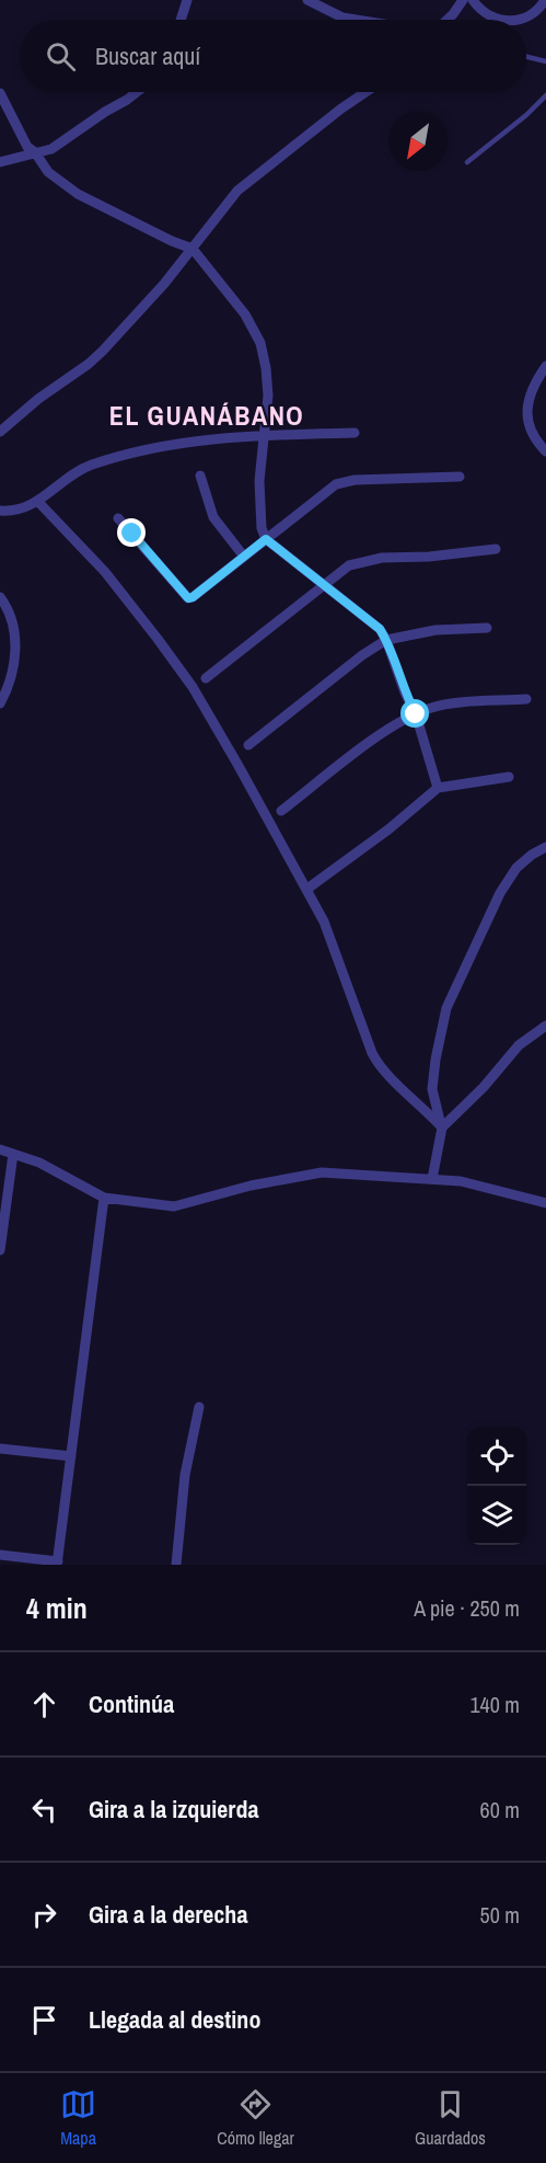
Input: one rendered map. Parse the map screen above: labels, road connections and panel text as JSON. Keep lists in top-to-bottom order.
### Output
{
  "districts": ["EL GUANÁBANO"],
  "north": "bottom left",
  "page": {
    "search": "Buscar aquí",
    "heading": ["4 min", "A pie · 250 m"],
    "list": [
      ["Continúa", "140 m"],
      ["Gira a la izquierda", "60 m"],
      ["Gira a la derecha", "50 m"],
      "Llegada al destino"
    ],
    "nav": ["Mapa", "Cómo llegar", "Guardados"]
  }
}
